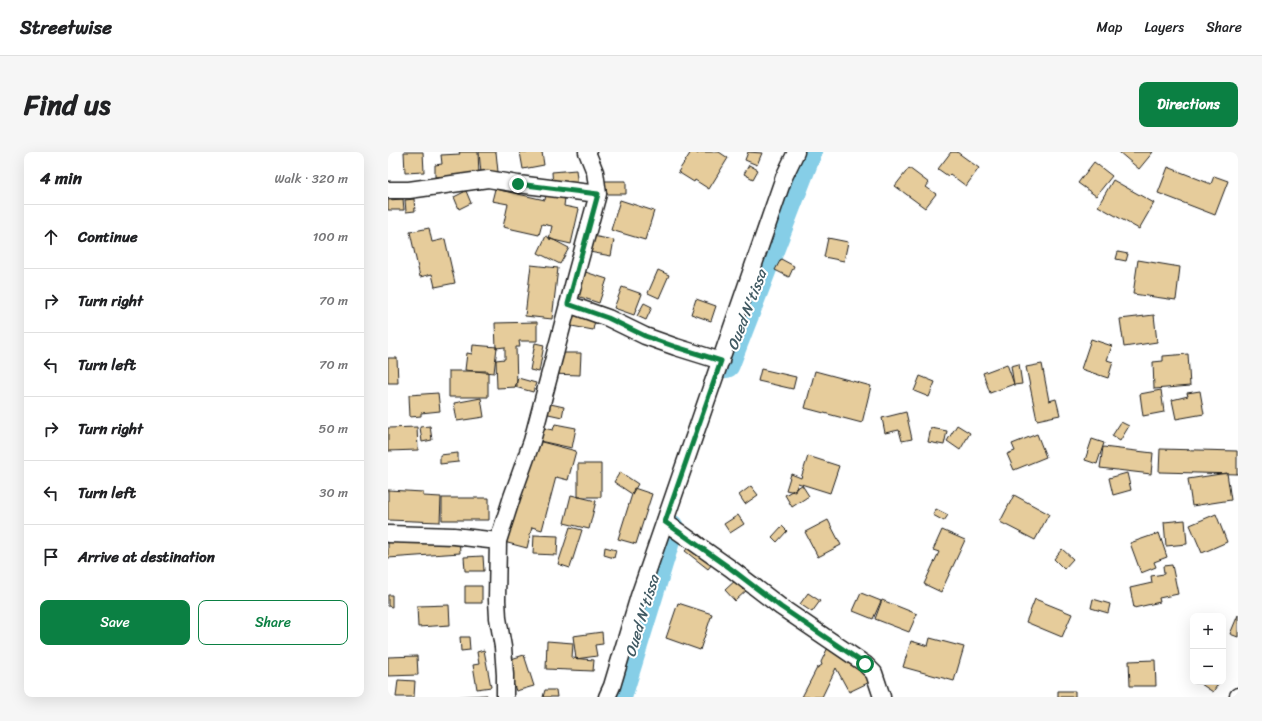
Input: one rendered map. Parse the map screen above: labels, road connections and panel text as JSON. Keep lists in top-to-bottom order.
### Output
{
  "water": ["Oued N'tissa"],
  "page": {
    "header": "Streetwise",
    "nav": ["Map", "Layers", "Share"],
    "title": "Find us",
    "buttons": [
      "Directions",
      ["Save", "Share"]
    ],
    "heading": ["4 min", "Walk · 320 m"],
    "list": [
      ["Continue", "100 m"],
      ["Turn right", "70 m"],
      ["Turn left", "70 m"],
      ["Turn right", "50 m"],
      ["Turn left", "30 m"],
      "Arrive at destination"
    ],
    "map_buttons": ["+", "−"]
  }
}
